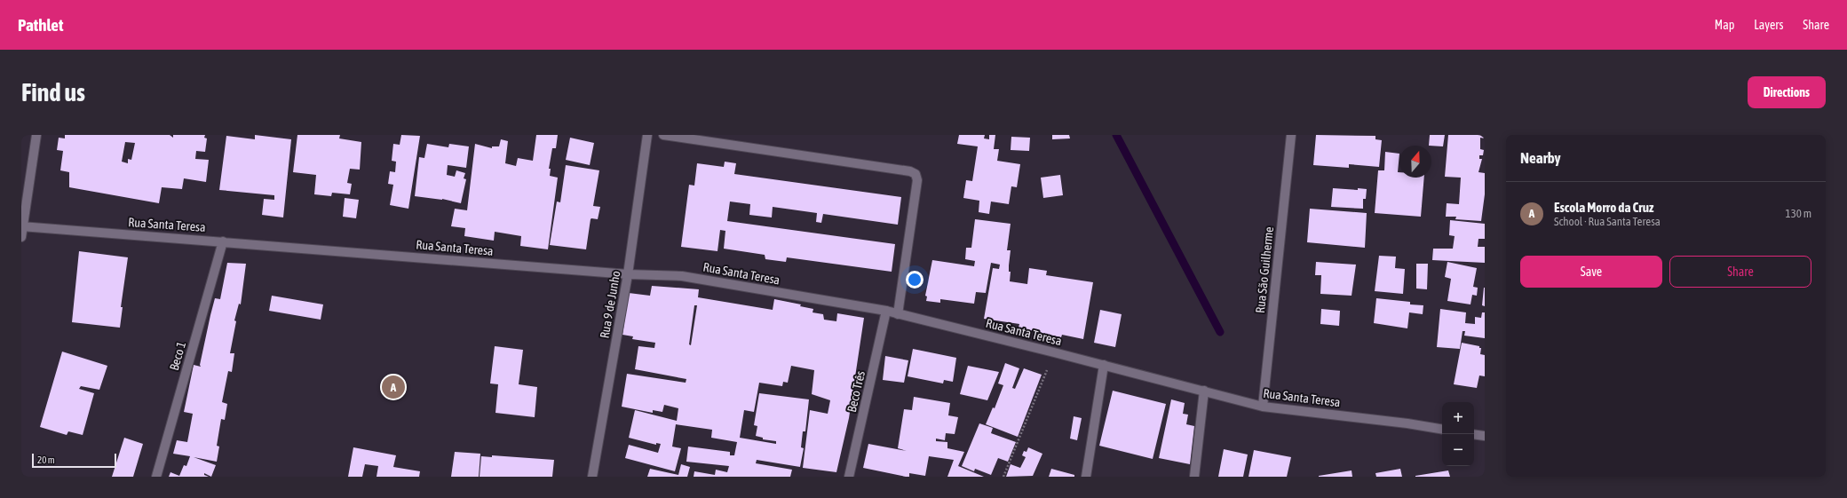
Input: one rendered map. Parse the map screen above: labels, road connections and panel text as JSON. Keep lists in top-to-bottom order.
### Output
{
  "streets": {
    "street": [
      "Rua Santa Teresa",
      "Rua São Guilherme",
      "Rua 9 de Junho",
      "Beco 1",
      "Beco Três"
    ]
  },
  "crossings": [
    ["Rua Santa Teresa", "Rua São Guilherme"],
    ["Rua Santa Teresa", "Rua 9 de Junho"],
    ["Rua Santa Teresa", "Beco 1"],
    ["Rua Santa Teresa", "Beco Três"]
  ],
  "scale_bar": "20 m",
  "north": "top",
  "page": {
    "header": "Pathlet",
    "nav": ["Map", "Layers", "Share"],
    "buttons": [
      "Directions",
      ["Save", "Share"]
    ],
    "title": "Find us",
    "heading": "Nearby",
    "list": [
      {
        "mark": "A",
        "name": "Escola Morro da Cruz",
        "note": "School · Rua Santa Teresa",
        "value": "130 m"
      }
    ],
    "pins": "A",
    "map_buttons": ["+", "−"],
    "scale": "20 m"
  }
}
